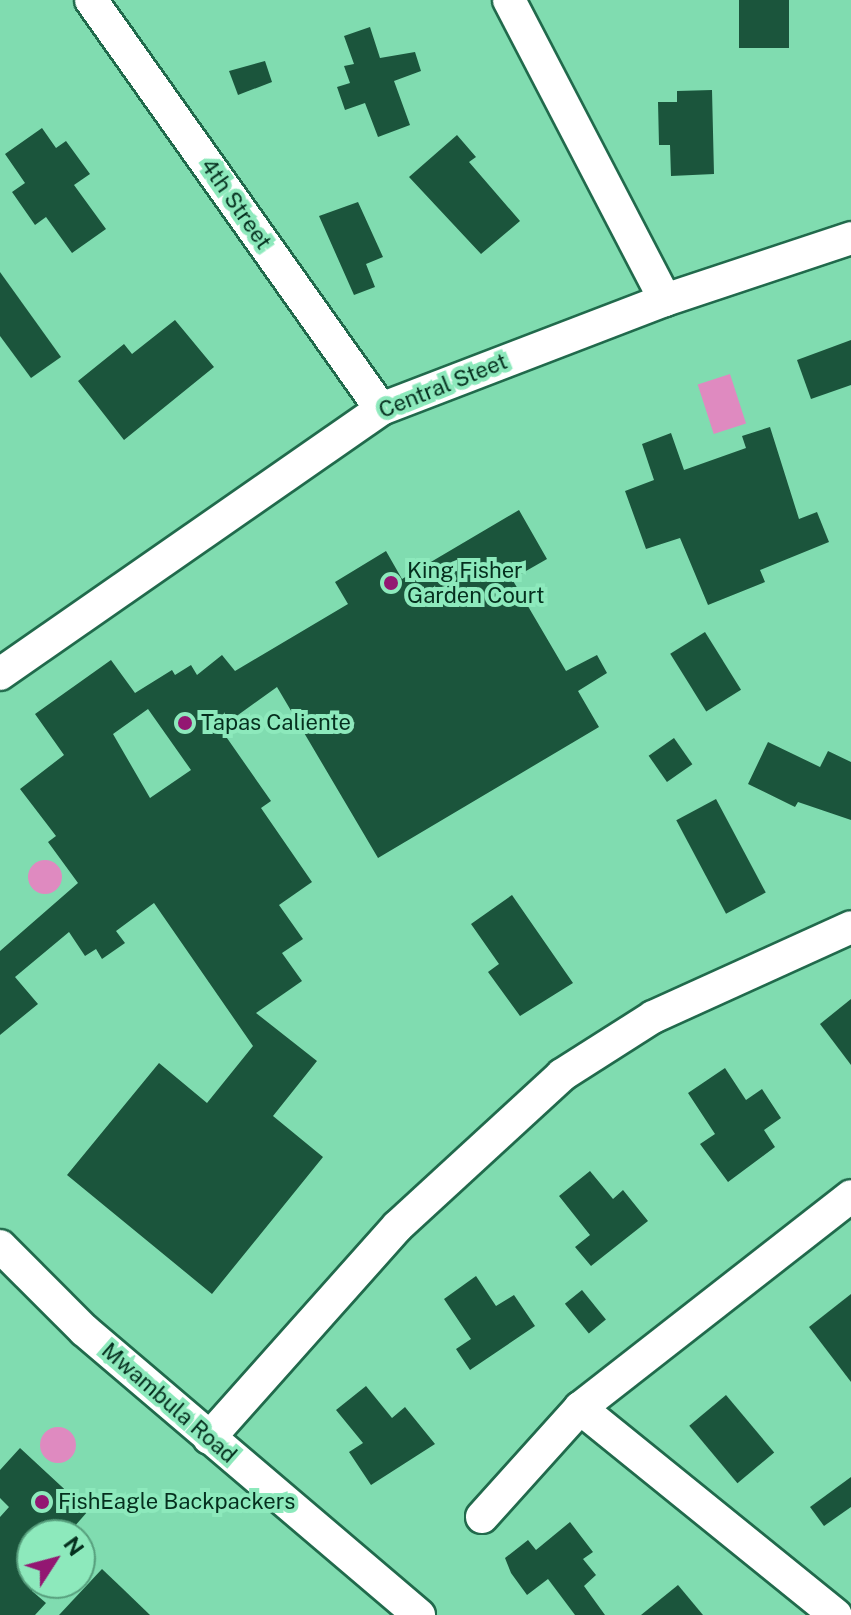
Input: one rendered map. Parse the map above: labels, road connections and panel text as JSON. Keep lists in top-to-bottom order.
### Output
{
  "streets": {
    "street": ["4th Street", "Central Steet", "Mwambula Road"]
  },
  "crossings": [
    ["4th Street", "Central Steet"]
  ],
  "places": ["King Fisher Garden Court", "Tapas Caliente", "FishEagle Backpackers"],
  "north": "top right"
}
